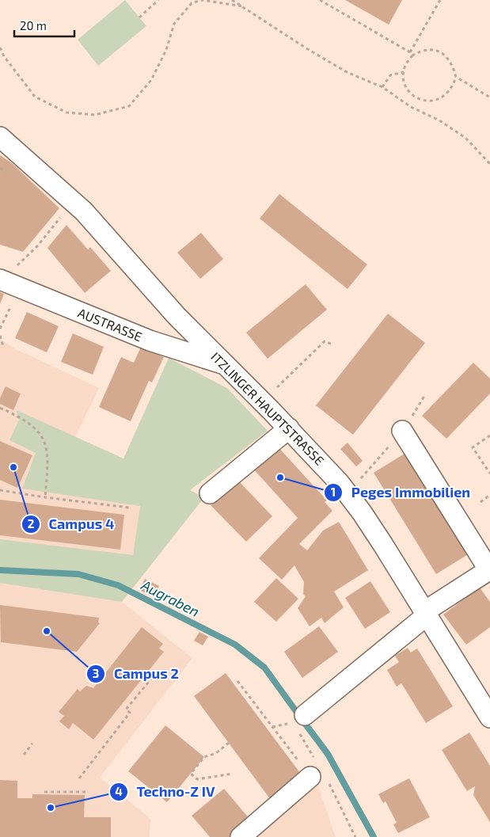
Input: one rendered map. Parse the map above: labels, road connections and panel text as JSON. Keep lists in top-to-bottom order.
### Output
{
  "streets": {
    "street": ["AUSTRASSE", "ITZLINGER HAUPTSTRASSE"]
  },
  "crossings": [
    ["AUSTRASSE", "ITZLINGER HAUPTSTRASSE"]
  ],
  "water": ["Augraben"],
  "places": [
    "Campus 4",
    "Peges Immobilien",
    "Campus 2",
    "Techno-Z IV"
  ],
  "scale_bar": "20 m"
}
